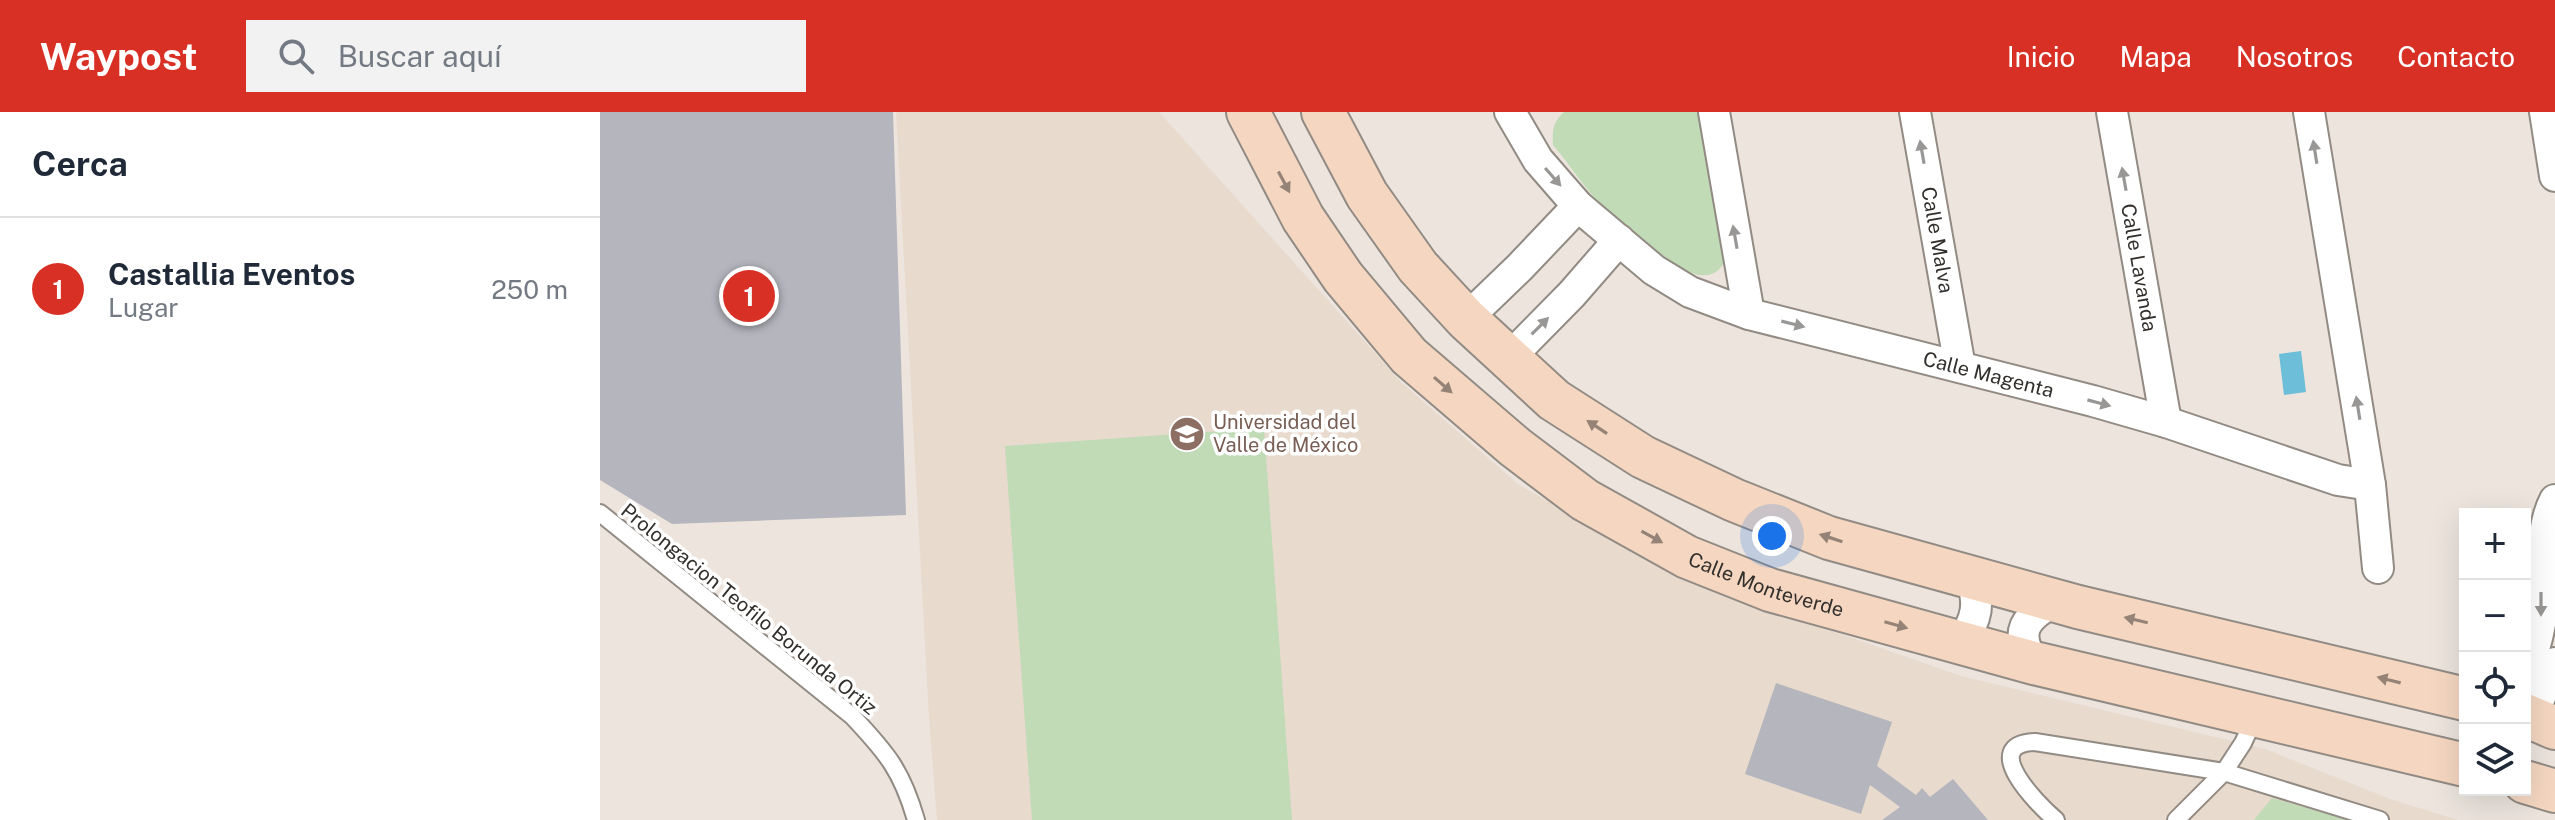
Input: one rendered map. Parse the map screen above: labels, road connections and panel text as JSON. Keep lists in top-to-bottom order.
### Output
{
  "streets": {
    "main road": ["Calle Monteverde"],
    "street": ["Calle Malva", "Calle Lavanda", "Calle Magenta"],
    "lane": ["Prolongacion Teofilo Borunda Ortiz"]
  },
  "crossings": [
    ["Calle Malva", "Calle Magenta"],
    ["Calle Lavanda", "Calle Magenta"]
  ],
  "one_way": ["Calle Magenta"],
  "places": {
    "school or university": ["Universidad del Valle de México"]
  },
  "page": {
    "header": "Waypost",
    "search": "Buscar aquí",
    "nav": [
      "Inicio",
      "Mapa",
      "Nosotros",
      "Contacto"
    ],
    "heading": "Cerca",
    "list": [
      {
        "mark": "1",
        "name": "Castallia Eventos",
        "note": "Lugar",
        "value": "250 m"
      }
    ],
    "pins": "1",
    "map_buttons": ["+", "−"]
  }
}
